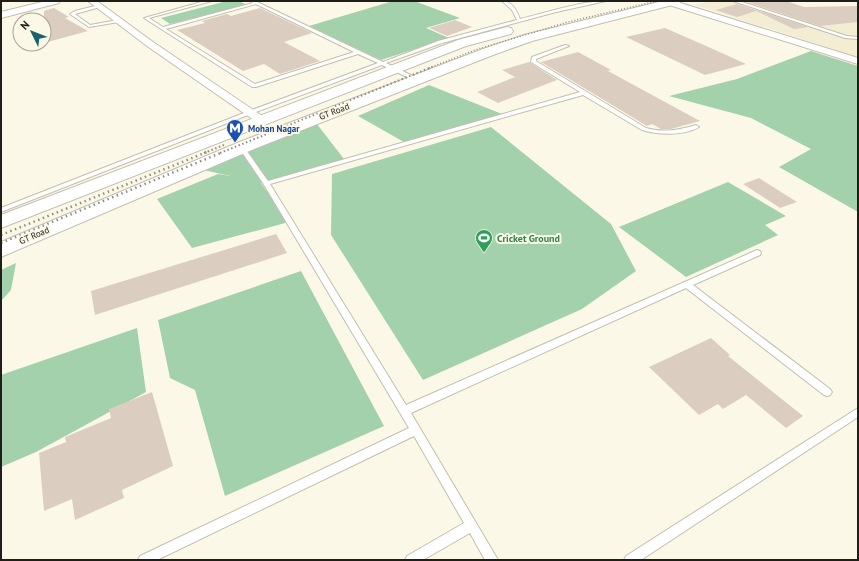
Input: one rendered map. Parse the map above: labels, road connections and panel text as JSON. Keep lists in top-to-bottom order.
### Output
{
  "streets": {
    "highway": ["GT Road"]
  },
  "places": {
    "metro station": ["Mohan Nagar"],
    "sports": ["Cricket Ground"]
  },
  "north": "top left"
}
